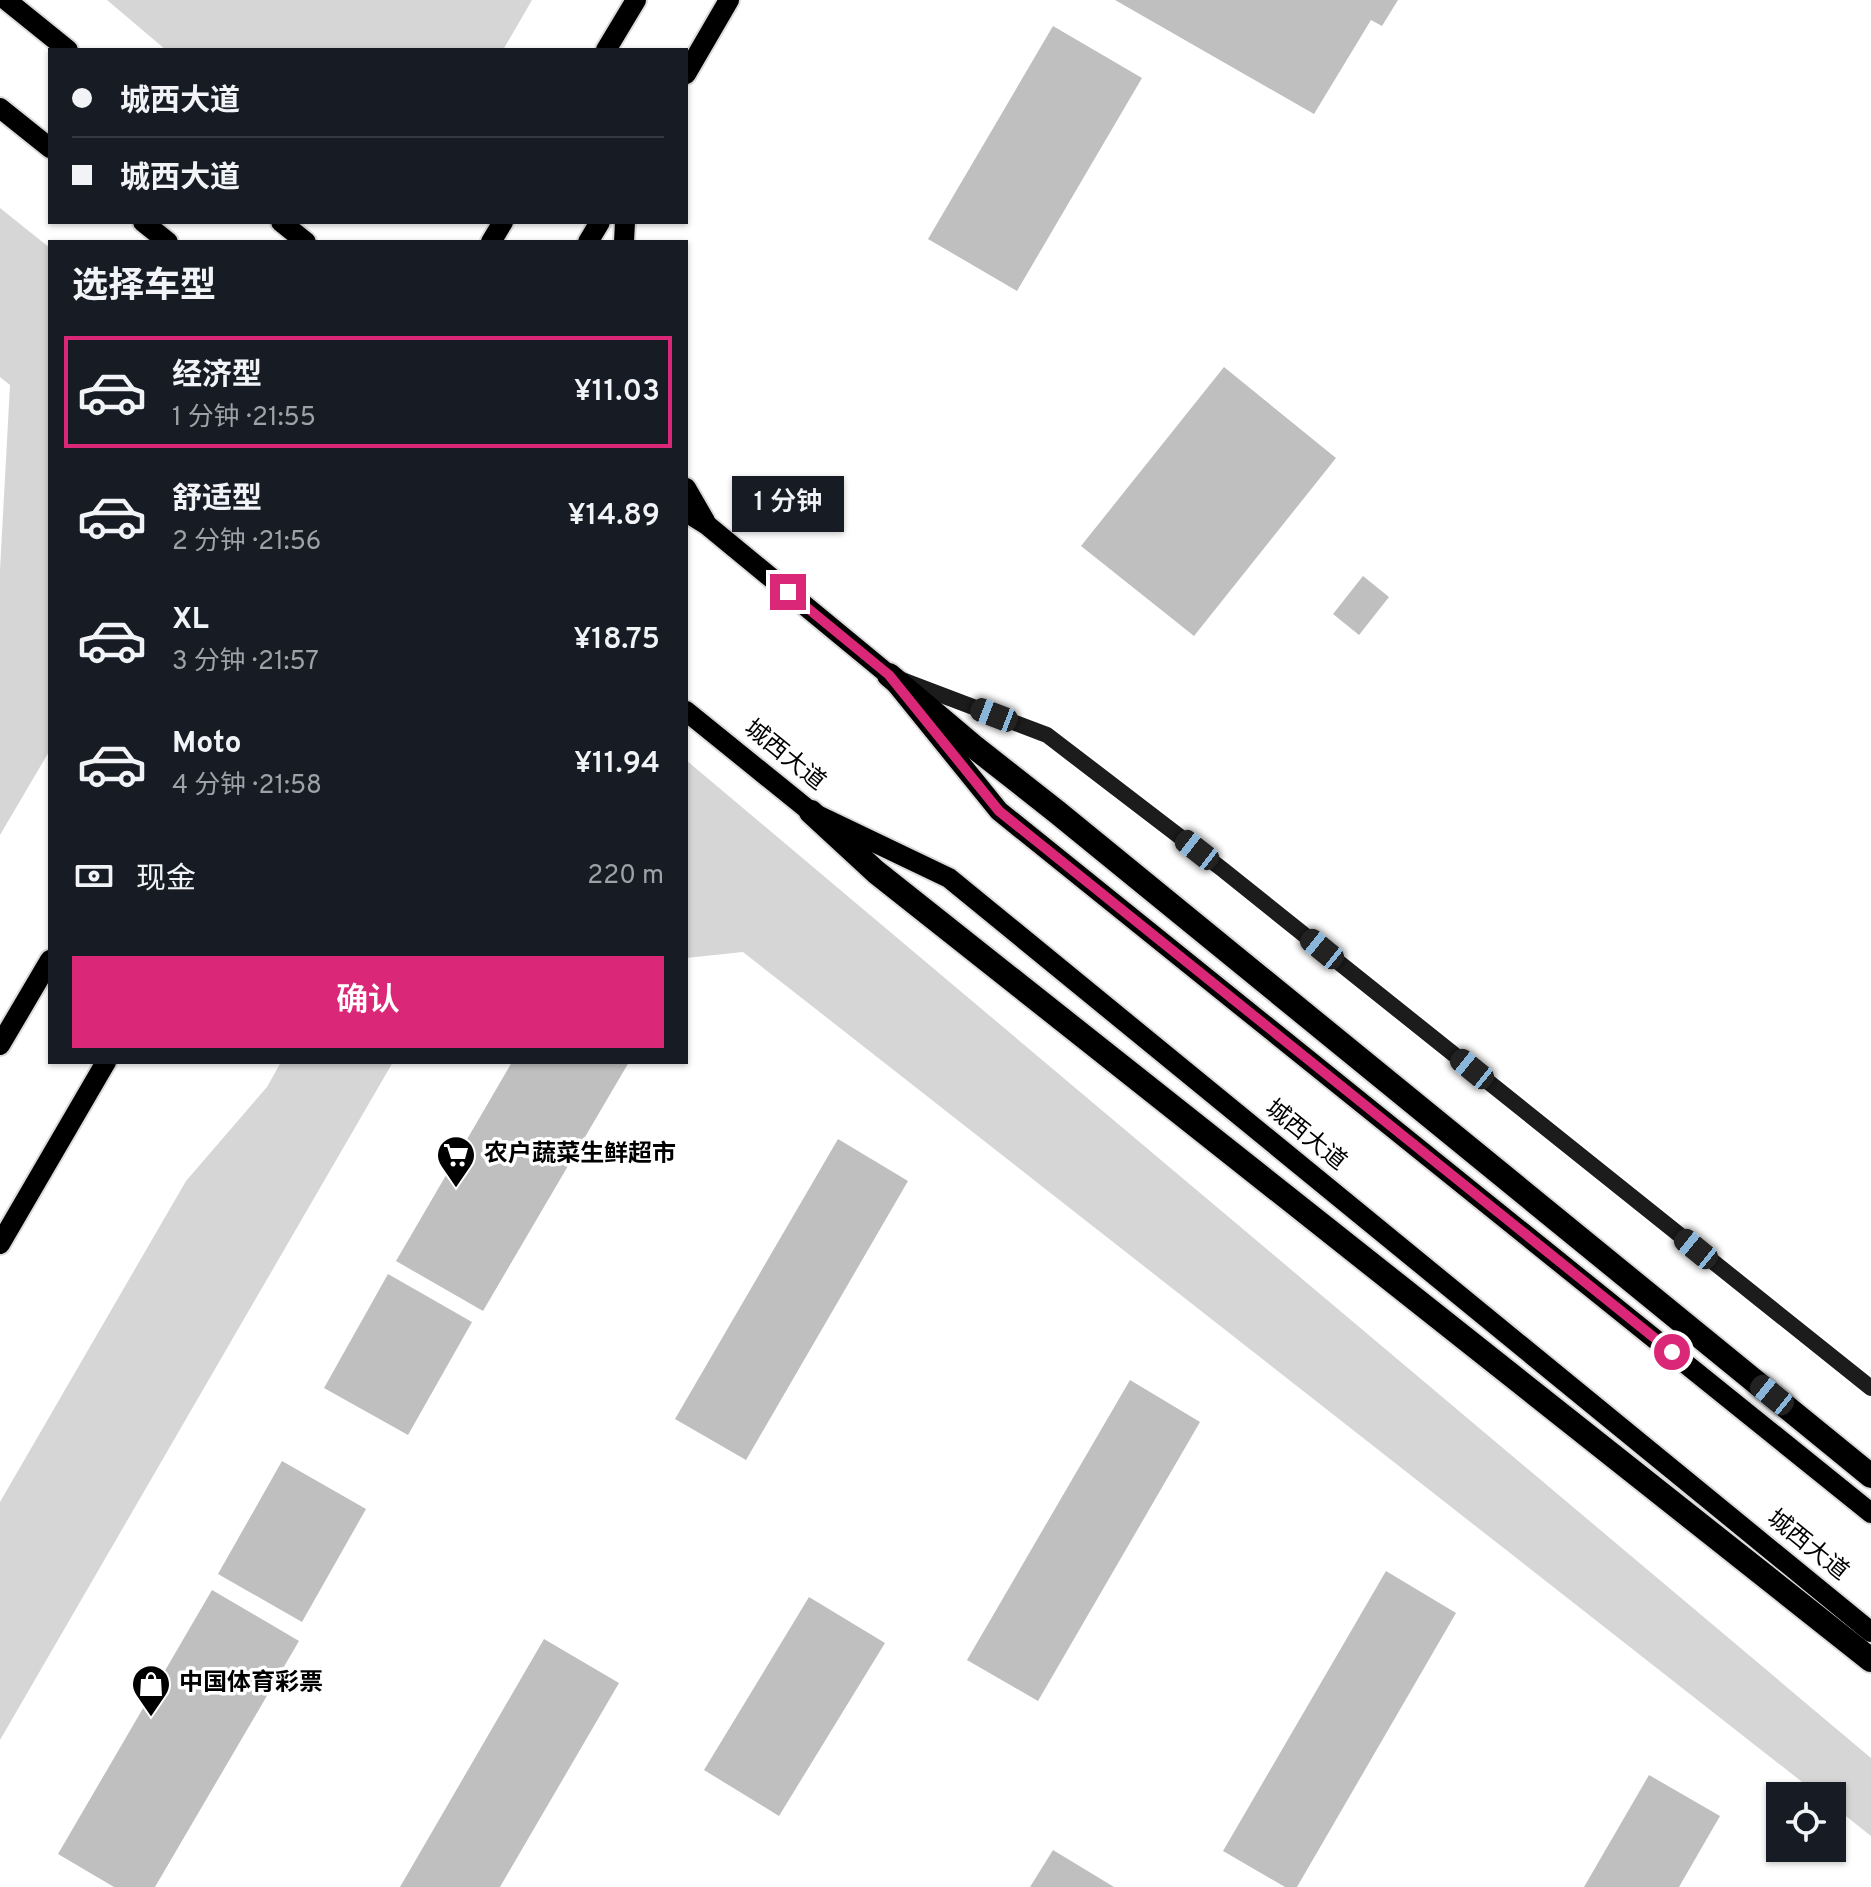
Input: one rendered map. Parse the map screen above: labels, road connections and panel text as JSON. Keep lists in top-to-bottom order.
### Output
{
  "streets": {
    "main road": ["城西大道"]
  },
  "places": {
    "supermarket": ["农户蔬菜生鲜超市"],
    "shop": ["中国体育彩票"]
  },
  "page": {
    "banner": ["城西大道", "城西大道"],
    "heading": "选择车型",
    "list": [
      {
        "name": "经济型",
        "note": "1 分钟 · 21:55",
        "value": "¥11.03"
      },
      {
        "name": "舒适型",
        "note": "2 分钟 · 21:56",
        "value": "¥14.89"
      },
      {
        "name": "XL",
        "note": "3 分钟 · 21:57",
        "value": "¥18.75"
      },
      {
        "name": "Moto",
        "note": "4 分钟 · 21:58",
        "value": "¥11.94"
      }
    ],
    "bubble": "1 分钟",
    "pay": ["现金", "220 m"],
    "buttons": "确认"
  }
}
